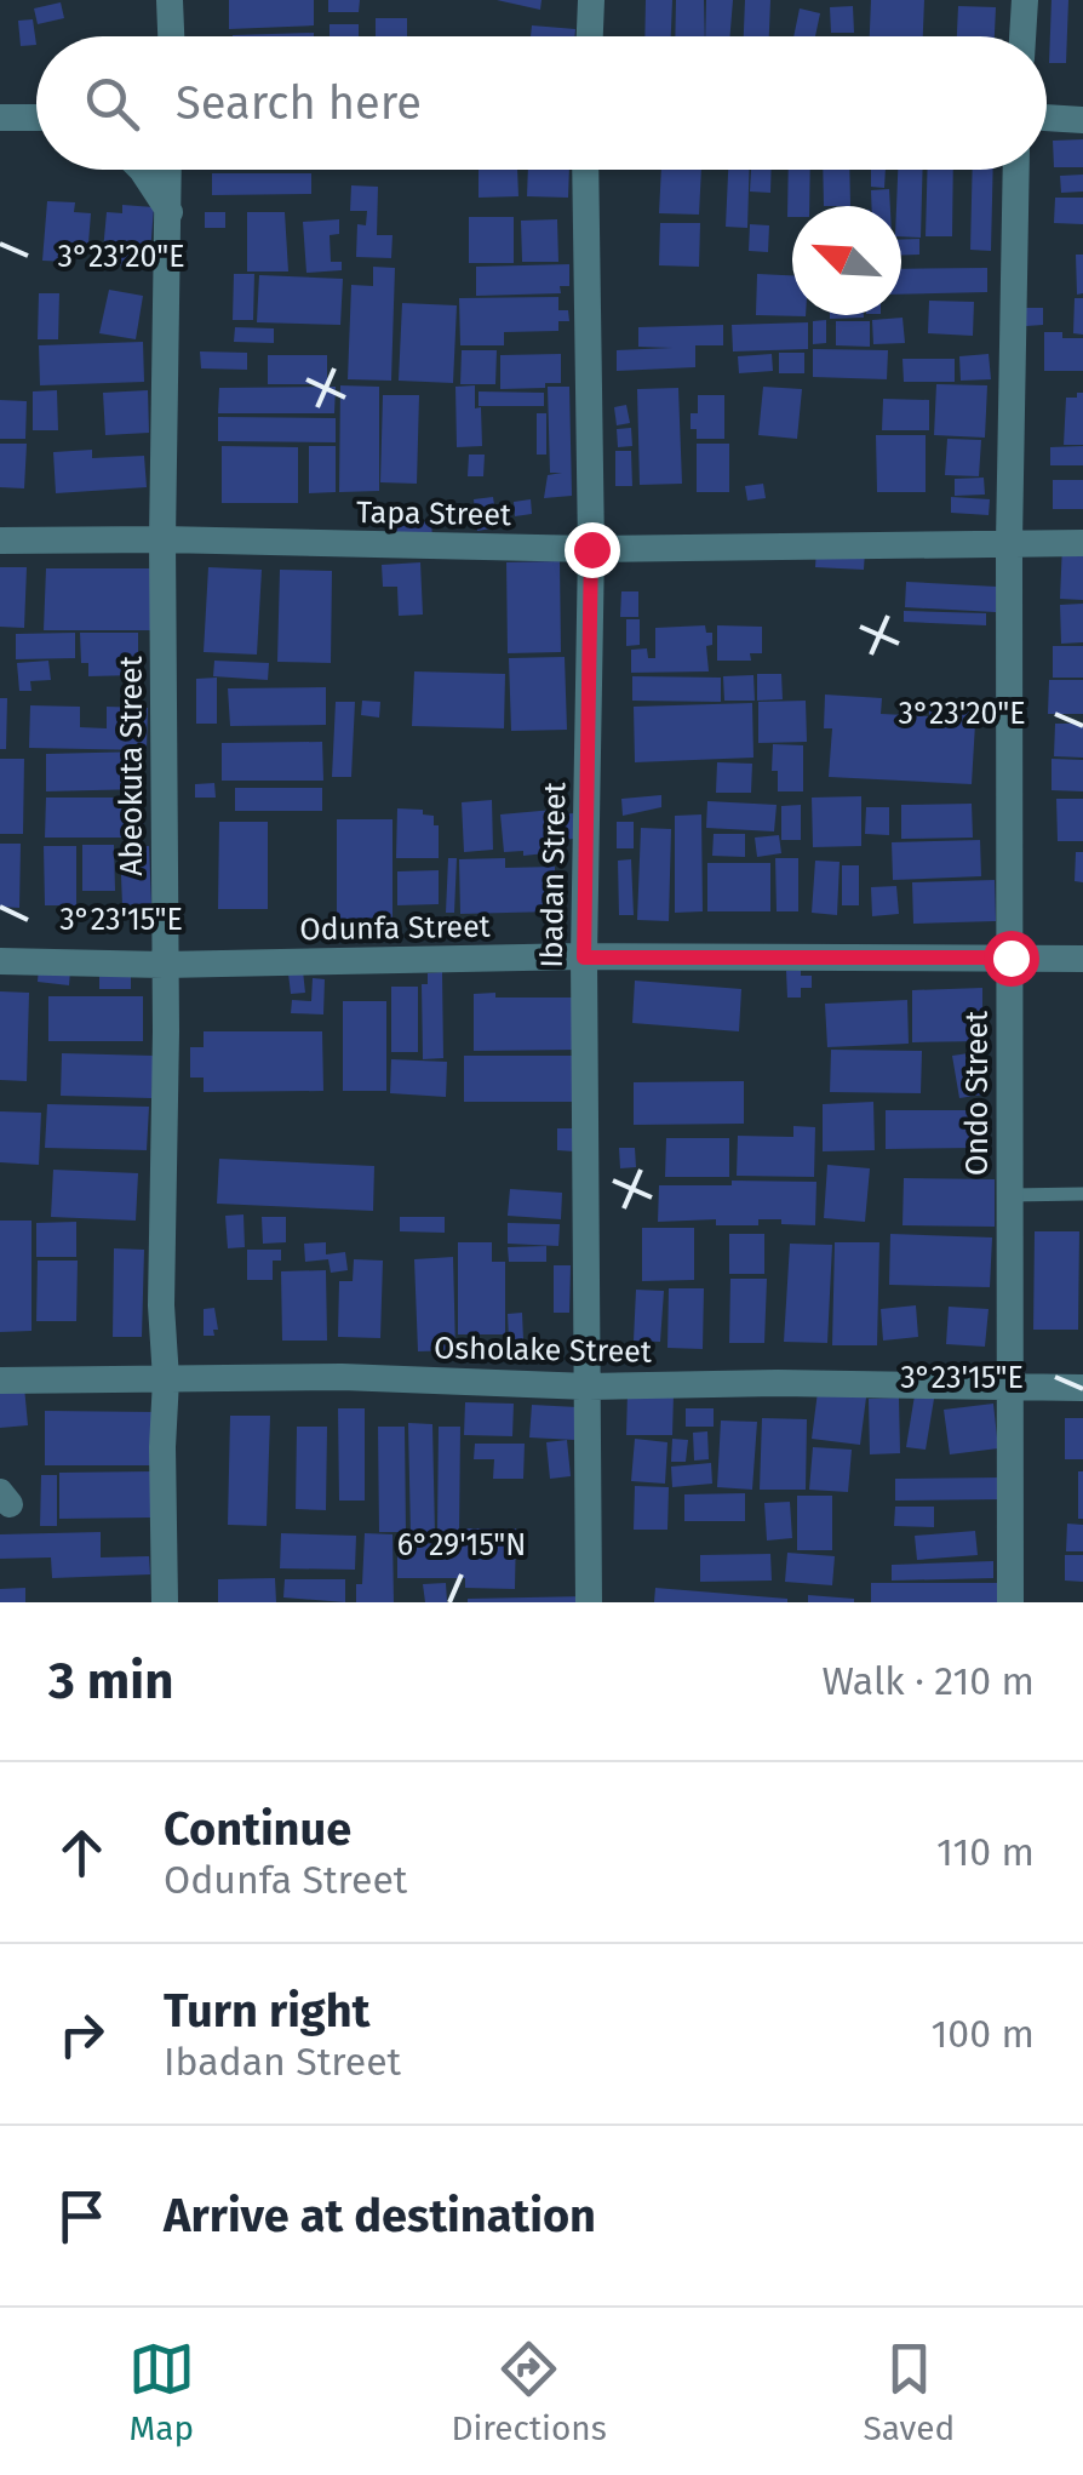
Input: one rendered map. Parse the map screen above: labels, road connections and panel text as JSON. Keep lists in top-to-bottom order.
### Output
{
  "streets": {
    "street": [
      "Tapa Street",
      "Abeokuta Street",
      "Ibadan Street",
      "Odunfa Street",
      "Ondo Street",
      "Osholake Street"
    ]
  },
  "crossings": [
    ["Tapa Street", "Abeokuta Street"],
    ["Tapa Street", "Ibadan Street"],
    ["Tapa Street", "Ondo Street"],
    ["Abeokuta Street", "Odunfa Street"],
    ["Abeokuta Street", "Osholake Street"],
    ["Ibadan Street", "Odunfa Street"],
    ["Ibadan Street", "Osholake Street"],
    ["Odunfa Street", "Ondo Street"],
    ["Ondo Street", "Osholake Street"]
  ],
  "north": "top left",
  "page": {
    "search": "Search here",
    "heading": ["3 min", "Walk · 210 m"],
    "list": [
      ["Continue", "Odunfa Street", "110 m"],
      ["Turn right", "Ibadan Street", "100 m"],
      "Arrive at destination"
    ],
    "nav": ["Map", "Directions", "Saved"]
  },
  "coordinates": ["3°23'20\"E", "3°23'15\"E", "6°29'15\"N"]
}
